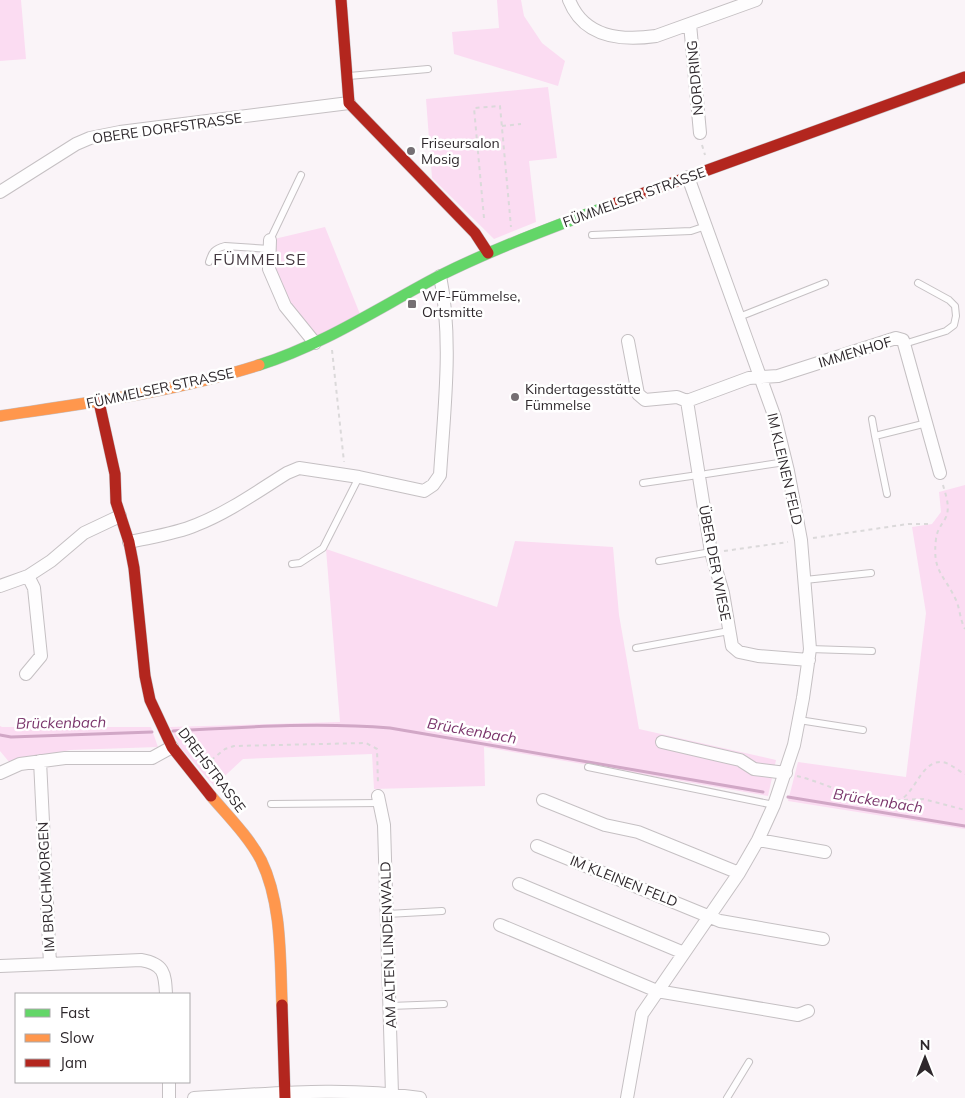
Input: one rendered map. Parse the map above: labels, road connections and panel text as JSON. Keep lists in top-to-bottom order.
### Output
{
  "streets": {
    "street": [
      "NORDRING",
      "OBERE DORFSTRASSE",
      "FÜMMELSER STRASSE",
      "IMMENHOF",
      "IM KLEINEN FELD",
      "ÜBER DER WIESE",
      "DREHSTRASSE",
      "IM BRUCHMORGEN",
      "AM ALTEN LINDENWALD"
    ]
  },
  "crossings": [
    ["FÜMMELSER STRASSE", "IM KLEINEN FELD"],
    ["FÜMMELSER STRASSE", "DREHSTRASSE"],
    ["IMMENHOF", "IM KLEINEN FELD"],
    ["IM KLEINEN FELD", "ÜBER DER WIESE"]
  ],
  "districts": ["FÜMMELSE"],
  "water": ["Brückenbach"],
  "places": {
    "other": ["Friseursalon Mosig", "Kindertagesstätte Fümmelse"],
    "transit": ["WF-Fümmelse, Ortsmitte"]
  },
  "legend": ["Fast", "Slow", "Jam"],
  "north": "top"
}
